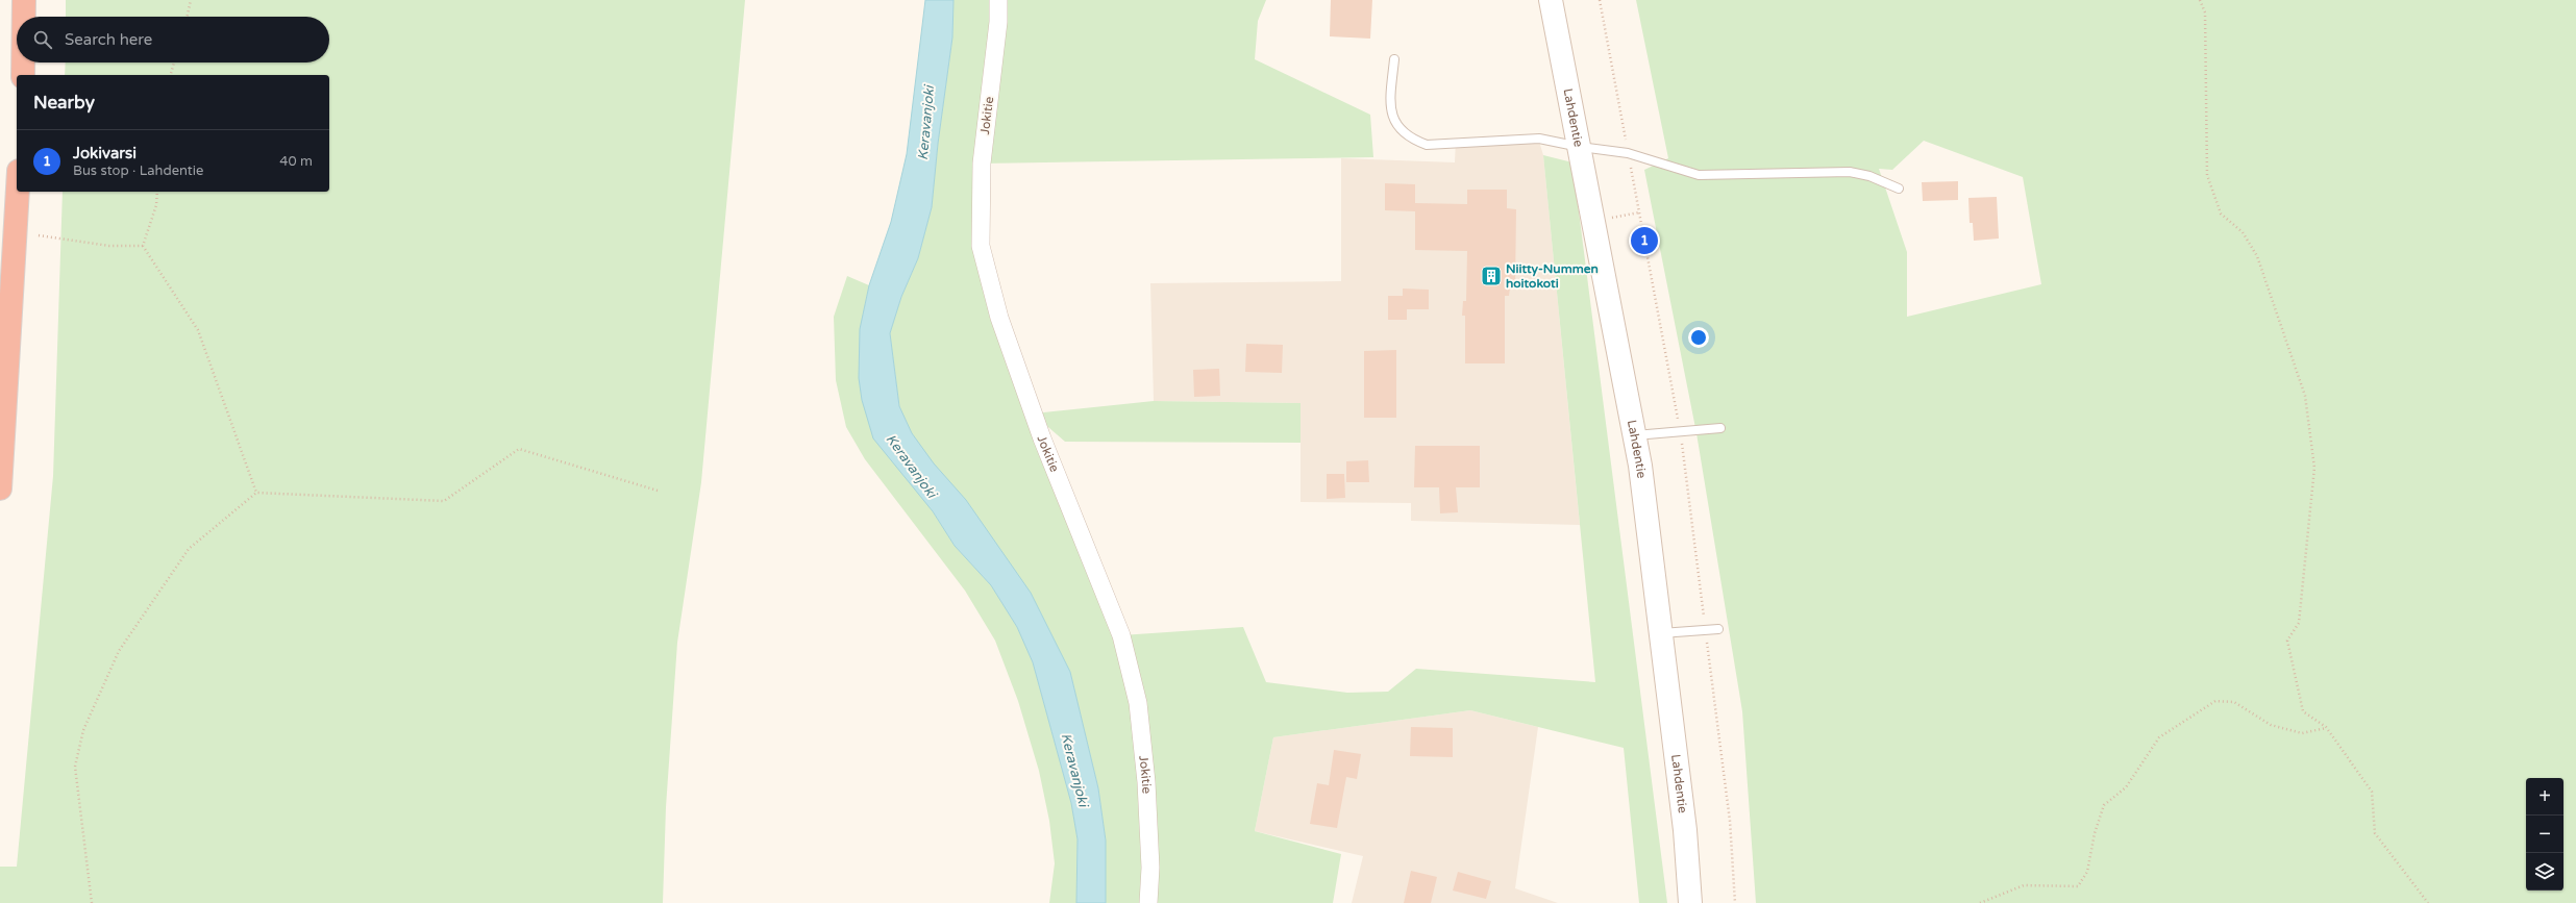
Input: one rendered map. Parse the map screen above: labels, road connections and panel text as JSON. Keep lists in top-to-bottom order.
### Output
{
  "streets": {
    "main road": ["Lahdentie"],
    "street": ["Jokitie"]
  },
  "water": ["Keravanjoki"],
  "places": {
    "building": ["Niitty-Nummen hoitokoti"]
  },
  "page": {
    "search": "Search here",
    "heading": "Nearby",
    "list": [
      {
        "mark": "1",
        "name": "Jokivarsi",
        "note": "Bus stop · Lahdentie",
        "value": "40 m"
      }
    ],
    "pins": "1",
    "map_buttons": ["+", "−"]
  }
}
